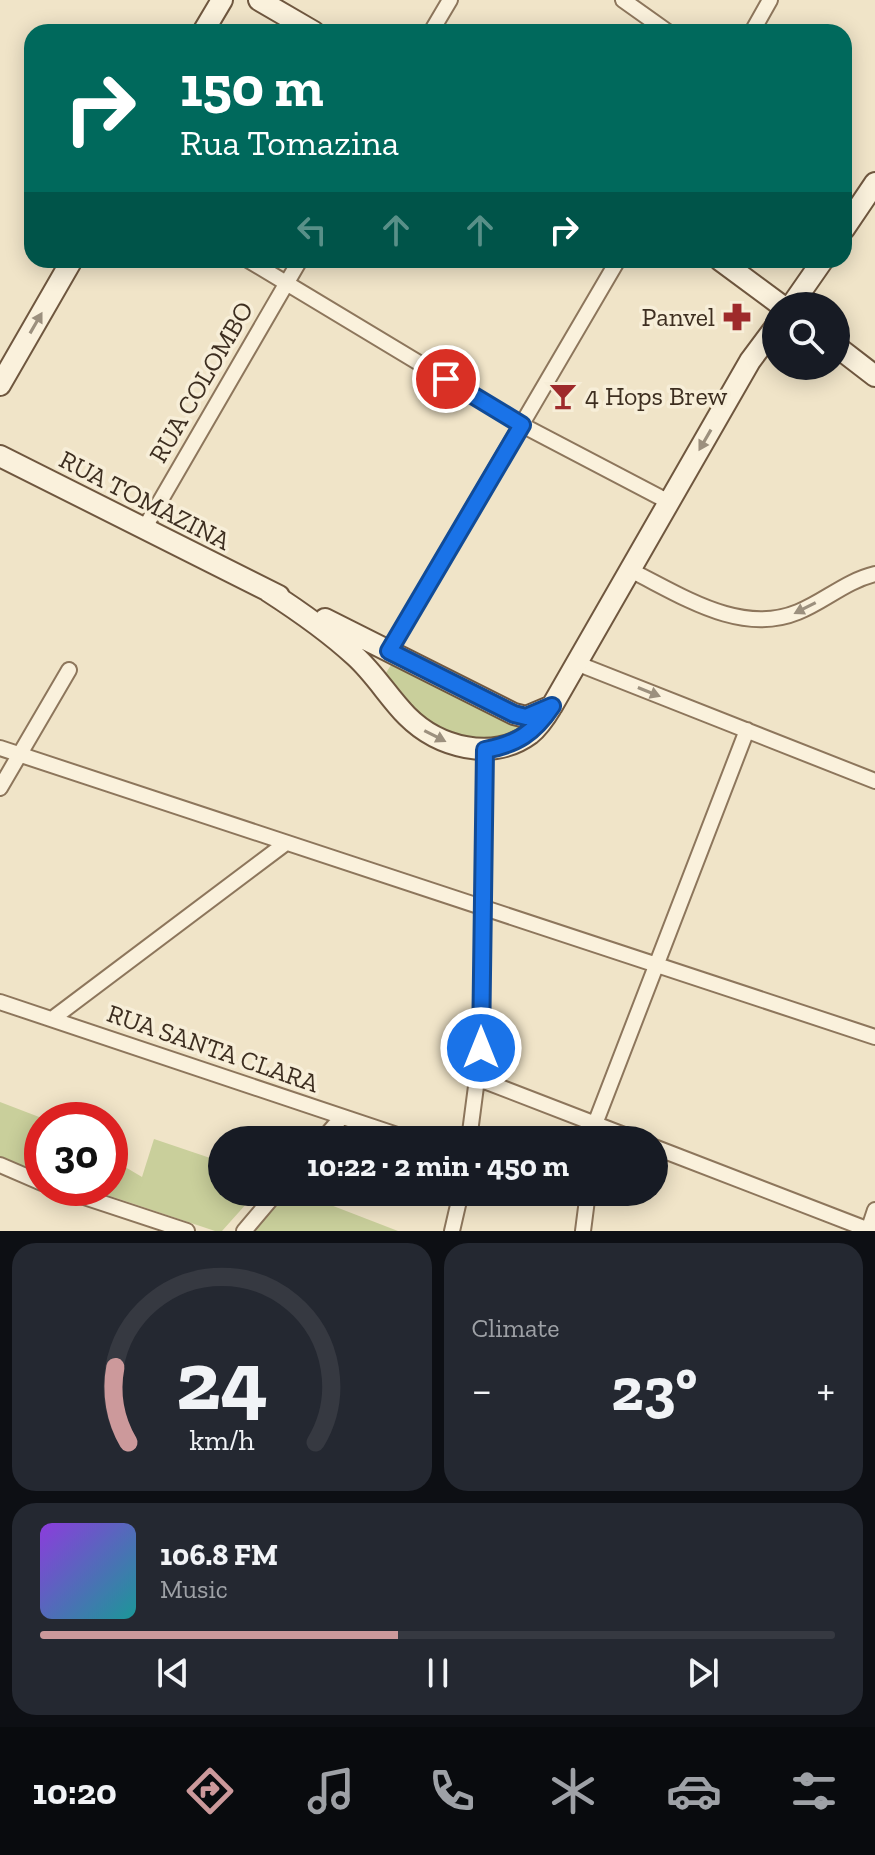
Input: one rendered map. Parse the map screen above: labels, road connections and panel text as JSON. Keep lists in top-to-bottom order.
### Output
{
  "streets": {
    "main road": ["RUA TOMAZINA"],
    "street": ["RUA COLOMBO", "RUA SANTA CLARA"]
  },
  "crossings": [
    ["RUA COLOMBO", "RUA TOMAZINA"]
  ],
  "places": {
    "pharmacy": ["Panvel"],
    "bar": ["4 Hops Brew"]
  },
  "page": {
    "turn": ["150 m", "Rua Tomazina"],
    "limit": "30",
    "trip": "10:22 · 2 min · 450 m",
    "tile": "Climate",
    "heat": ["−", "23°", "+"],
    "song": ["106.8 FM", "Music"],
    "tabs": "10:20",
    "gauge": ["24", "km/h"]
  }
}
